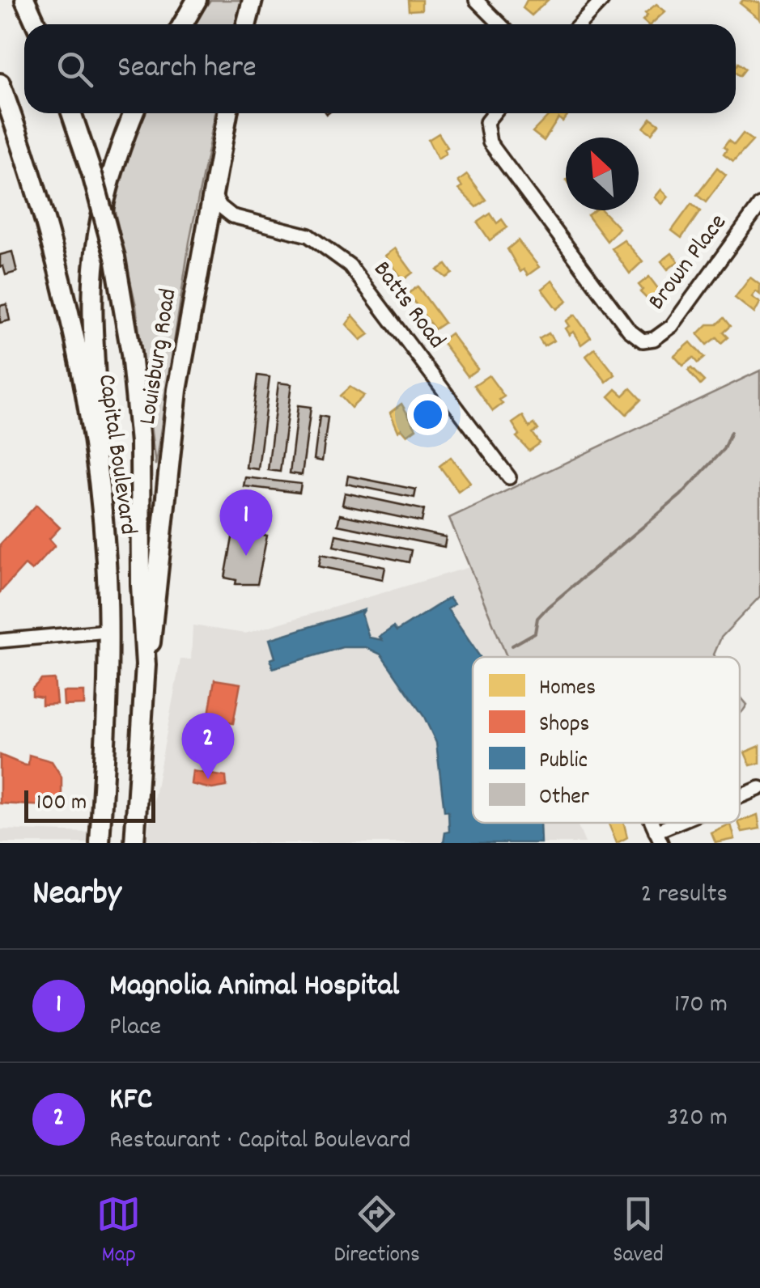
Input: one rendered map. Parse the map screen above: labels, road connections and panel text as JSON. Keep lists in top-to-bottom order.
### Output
{
  "streets": {
    "highway": ["Louisburg Road", "Capital Boulevard"],
    "street": ["Brown Place", "Batts Road"]
  },
  "crossings": [
    ["Louisburg Road", "Capital Boulevard"]
  ],
  "legend": [
    "Homes",
    "Shops",
    "Public",
    "Other"
  ],
  "scale_bar": "100 m",
  "north": "top left",
  "page": {
    "search": "Search here",
    "pins": ["1", "2"],
    "scale": "100 m",
    "heading": ["Nearby", "2 results"],
    "list": [
      {
        "mark": "1",
        "name": "Magnolia Animal Hospital",
        "note": "Place",
        "value": "170 m"
      },
      {
        "mark": "2",
        "name": "KFC",
        "note": "Restaurant · Capital Boulevard",
        "value": "320 m"
      }
    ],
    "nav": ["Map", "Directions", "Saved"]
  }
}
